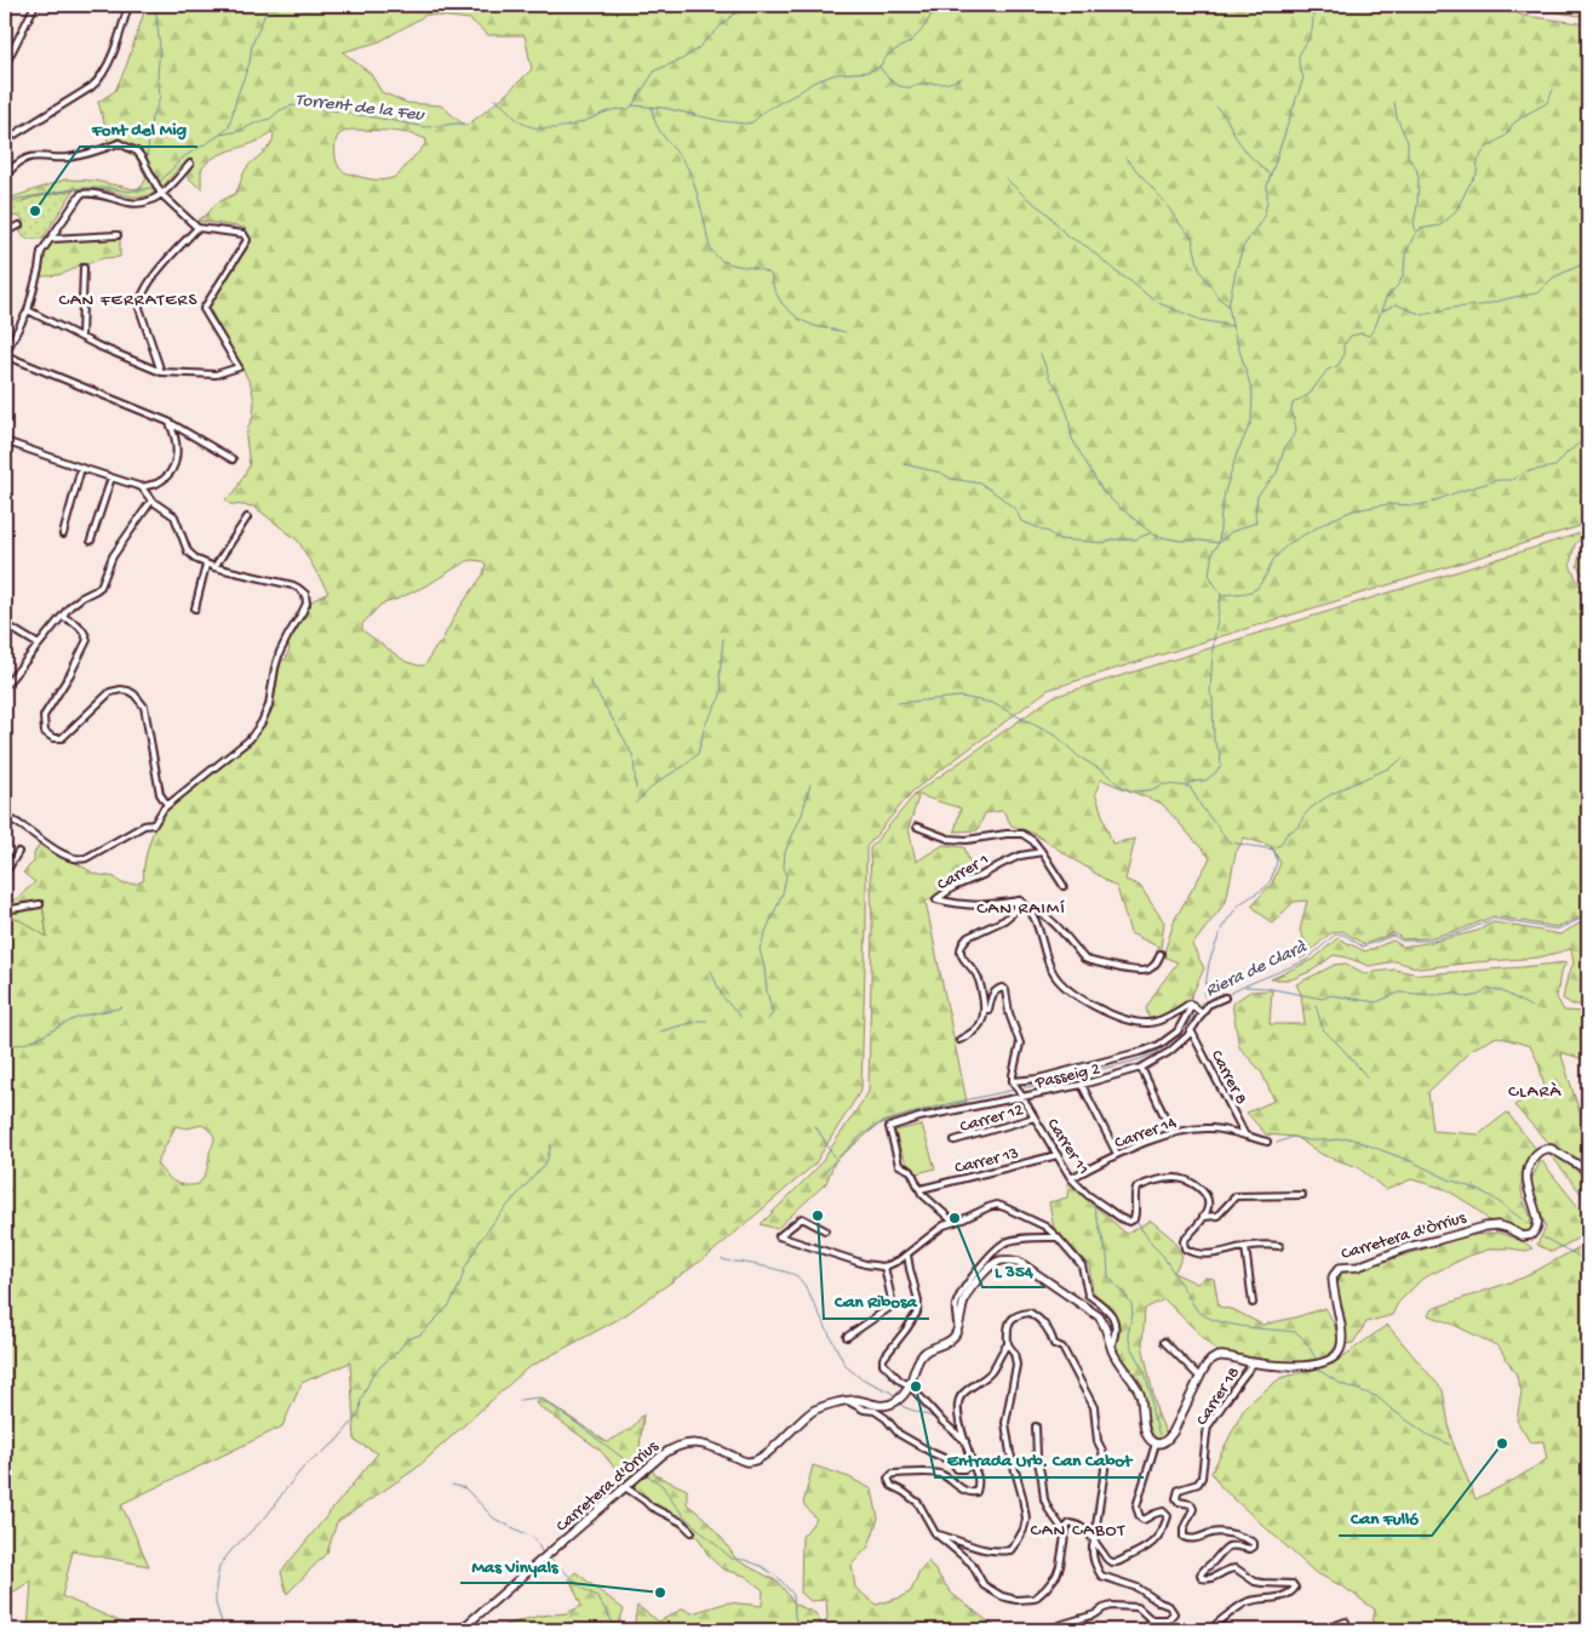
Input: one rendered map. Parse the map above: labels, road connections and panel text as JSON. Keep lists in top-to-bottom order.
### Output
{
  "streets": {
    "street": [
      "Carrer 1",
      "Passeig 2",
      "Carrer 8",
      "Carrer 12",
      "Carrer 14",
      "Carrer 11",
      "Carrer 13",
      "Carretera d'Òrrius",
      "Carrer 18"
    ]
  },
  "crossings": [
    ["Passeig 2", "Carrer 8"],
    ["Passeig 2", "Carrer 11"],
    ["Passeig 2", "Carrer 13"],
    ["Carrer 8", "Carrer 14"],
    ["Carrer 12", "Carrer 11"],
    ["Carrer 14", "Carrer 11"],
    ["Carrer 11", "Carrer 13"],
    ["Carretera d'Òrrius", "Carrer 18"]
  ],
  "districts": [
    "CAN FERRATERS",
    "CAN RAIMÍ",
    "CLARÀ",
    "CAN CABOT"
  ],
  "water": ["Torrent de la Feu", "Riera de Clarà"],
  "places": [
    "Font del Mig",
    "Can Ribosa",
    "L 354",
    "Entrada Urb. Can Cabot",
    "Can Fulló",
    "Mas Vinyals"
  ]
}
